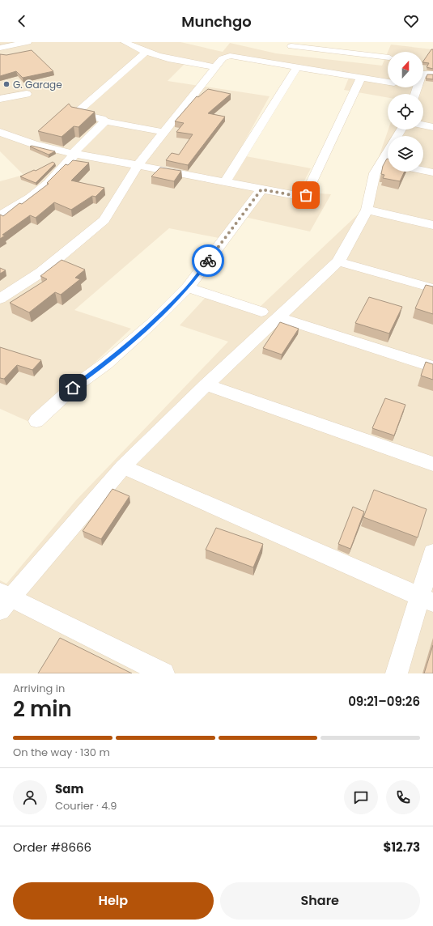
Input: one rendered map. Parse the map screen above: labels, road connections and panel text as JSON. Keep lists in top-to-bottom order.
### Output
{
  "places": ["G. Garage"],
  "north": "top",
  "page": {
    "header": "Munchgo",
    "heading": ["2 min", "Arriving in", "09:21–09:26"],
    "panel": [
      "Sam",
      "Courier · 4.9",
      "Order #8666",
      "$12.73"
    ],
    "bar": "On the way · 130 m",
    "buttons": ["Help", "Share"]
  }
}
